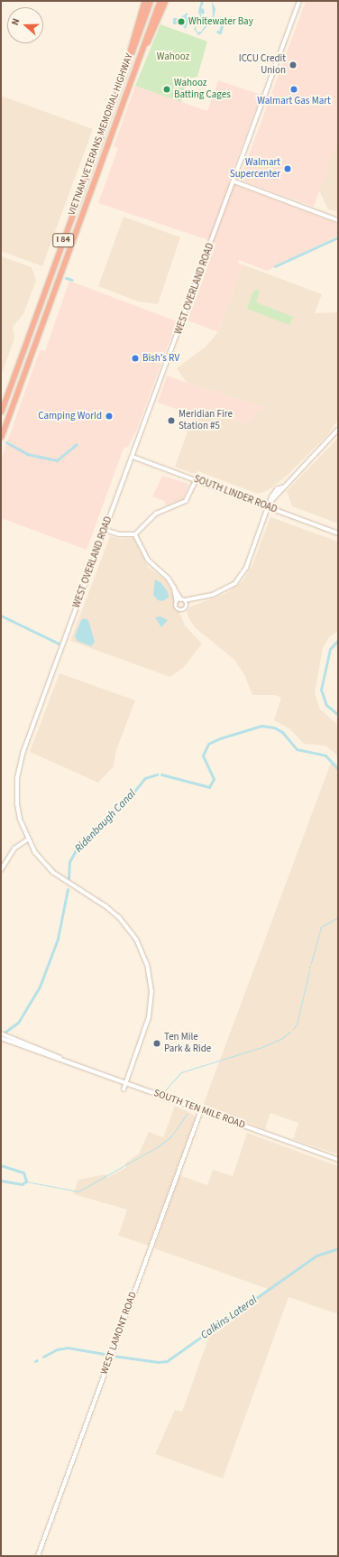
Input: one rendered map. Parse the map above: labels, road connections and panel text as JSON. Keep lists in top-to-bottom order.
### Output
{
  "streets": {
    "highway": ["VIETNAM VETERANS MEMORIAL HIGHWAY", "I 84"],
    "main road": ["SOUTH TEN MILE ROAD"],
    "street": ["WEST OVERLAND ROAD", "SOUTH LINDER ROAD", "WEST LAMONT ROAD"]
  },
  "crossings": [
    ["WEST OVERLAND ROAD", "SOUTH LINDER ROAD"],
    ["WEST OVERLAND ROAD", "SOUTH TEN MILE ROAD"],
    ["SOUTH TEN MILE ROAD", "WEST LAMONT ROAD"]
  ],
  "water": ["Ridenbaugh Canal", "Calkins Lateral"],
  "parks": ["Wahooz"],
  "places": [
    "Whitewater Bay",
    "ICCU Credit Union",
    "Wahooz Batting Cages",
    "Walmart Gas Mart",
    "Walmart Supercenter",
    "Bish's RV",
    "Camping World",
    "Meridian Fire Station #5",
    "Ten Mile Park & Ride"
  ],
  "north": "left"
}
